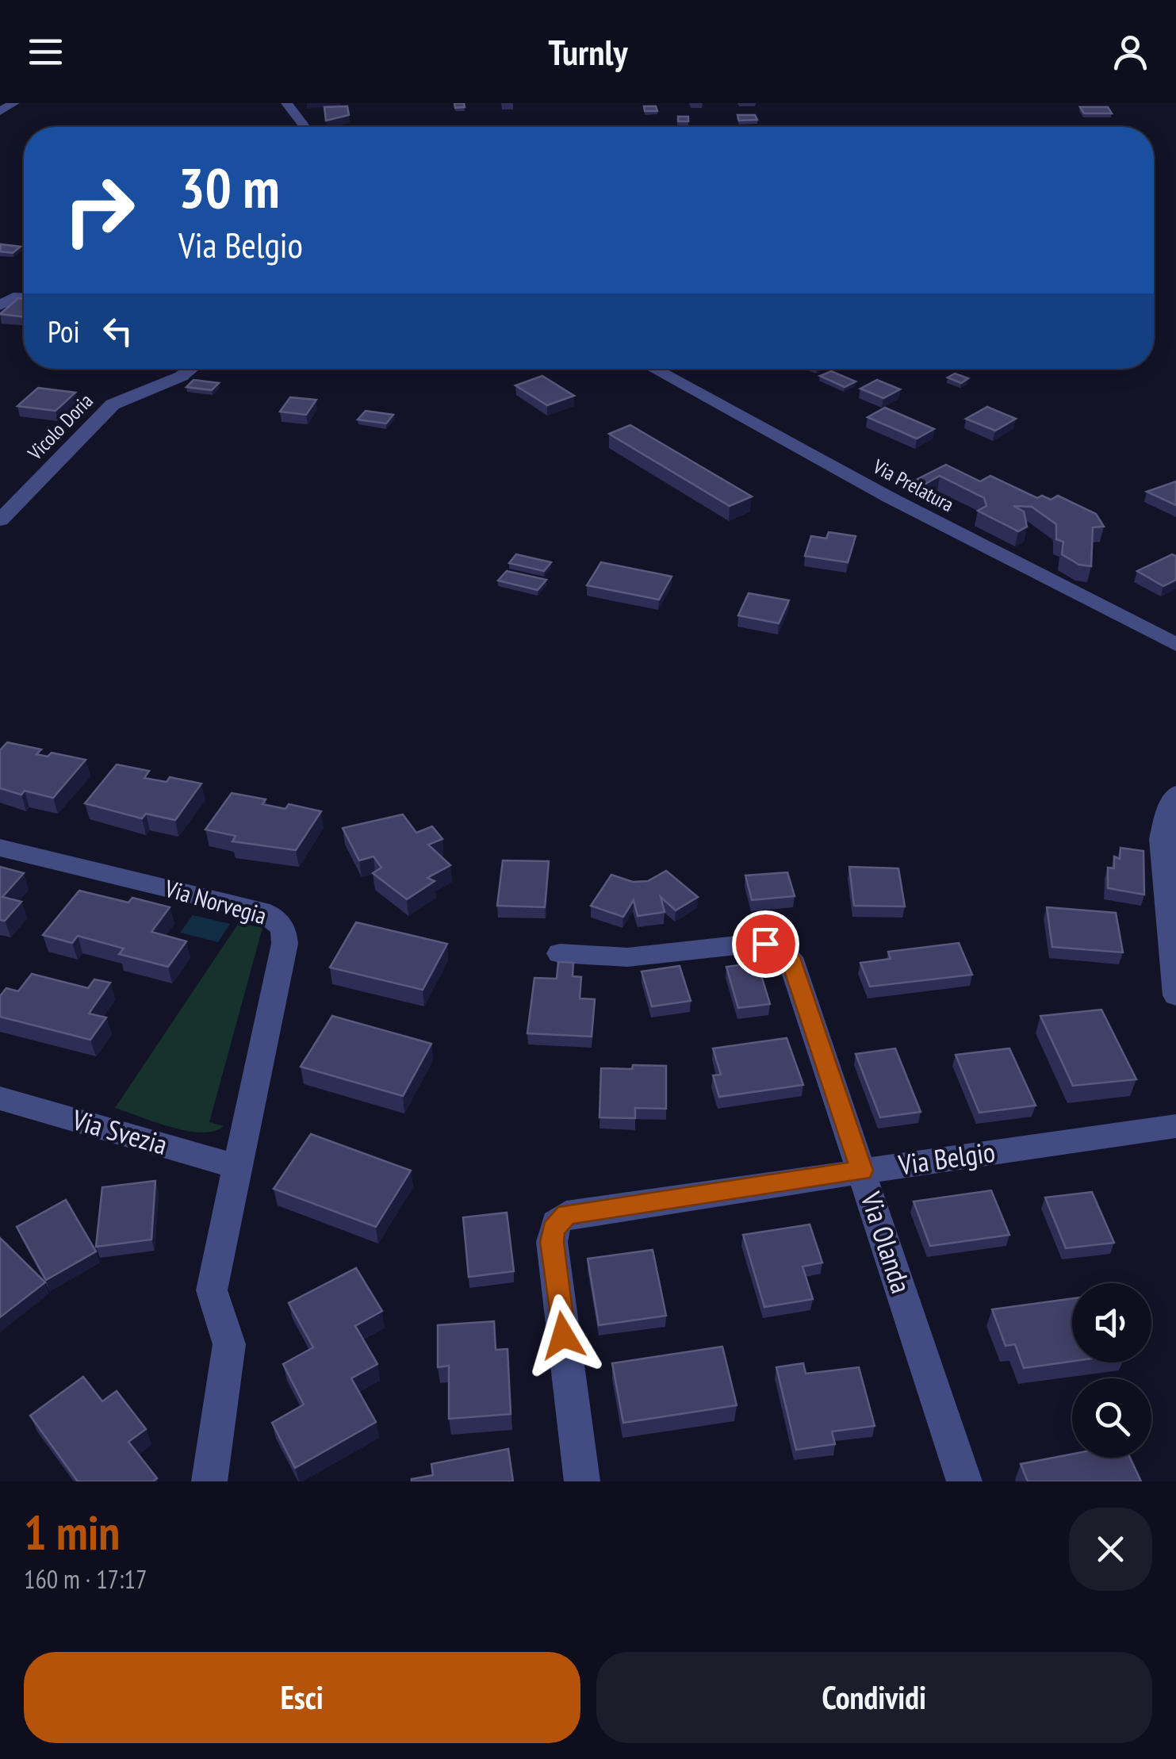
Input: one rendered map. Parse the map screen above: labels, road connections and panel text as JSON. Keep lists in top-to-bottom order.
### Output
{
  "streets": {
    "street": [
      "Vicolo Doria",
      "Via Prelatura",
      "Via Norvegia",
      "Via Svezia",
      "Via Belgio",
      "Via Olanda"
    ]
  },
  "crossings": [
    ["Via Norvegia", "Via Svezia"],
    ["Via Belgio", "Via Olanda"]
  ],
  "page": {
    "header": "Turnly",
    "turn": ["30 m", "Via Belgio"],
    "then": "Poi",
    "heading": ["1 min", "160 m · 17:17"],
    "buttons": ["Esci", "Condividi"]
  }
}
